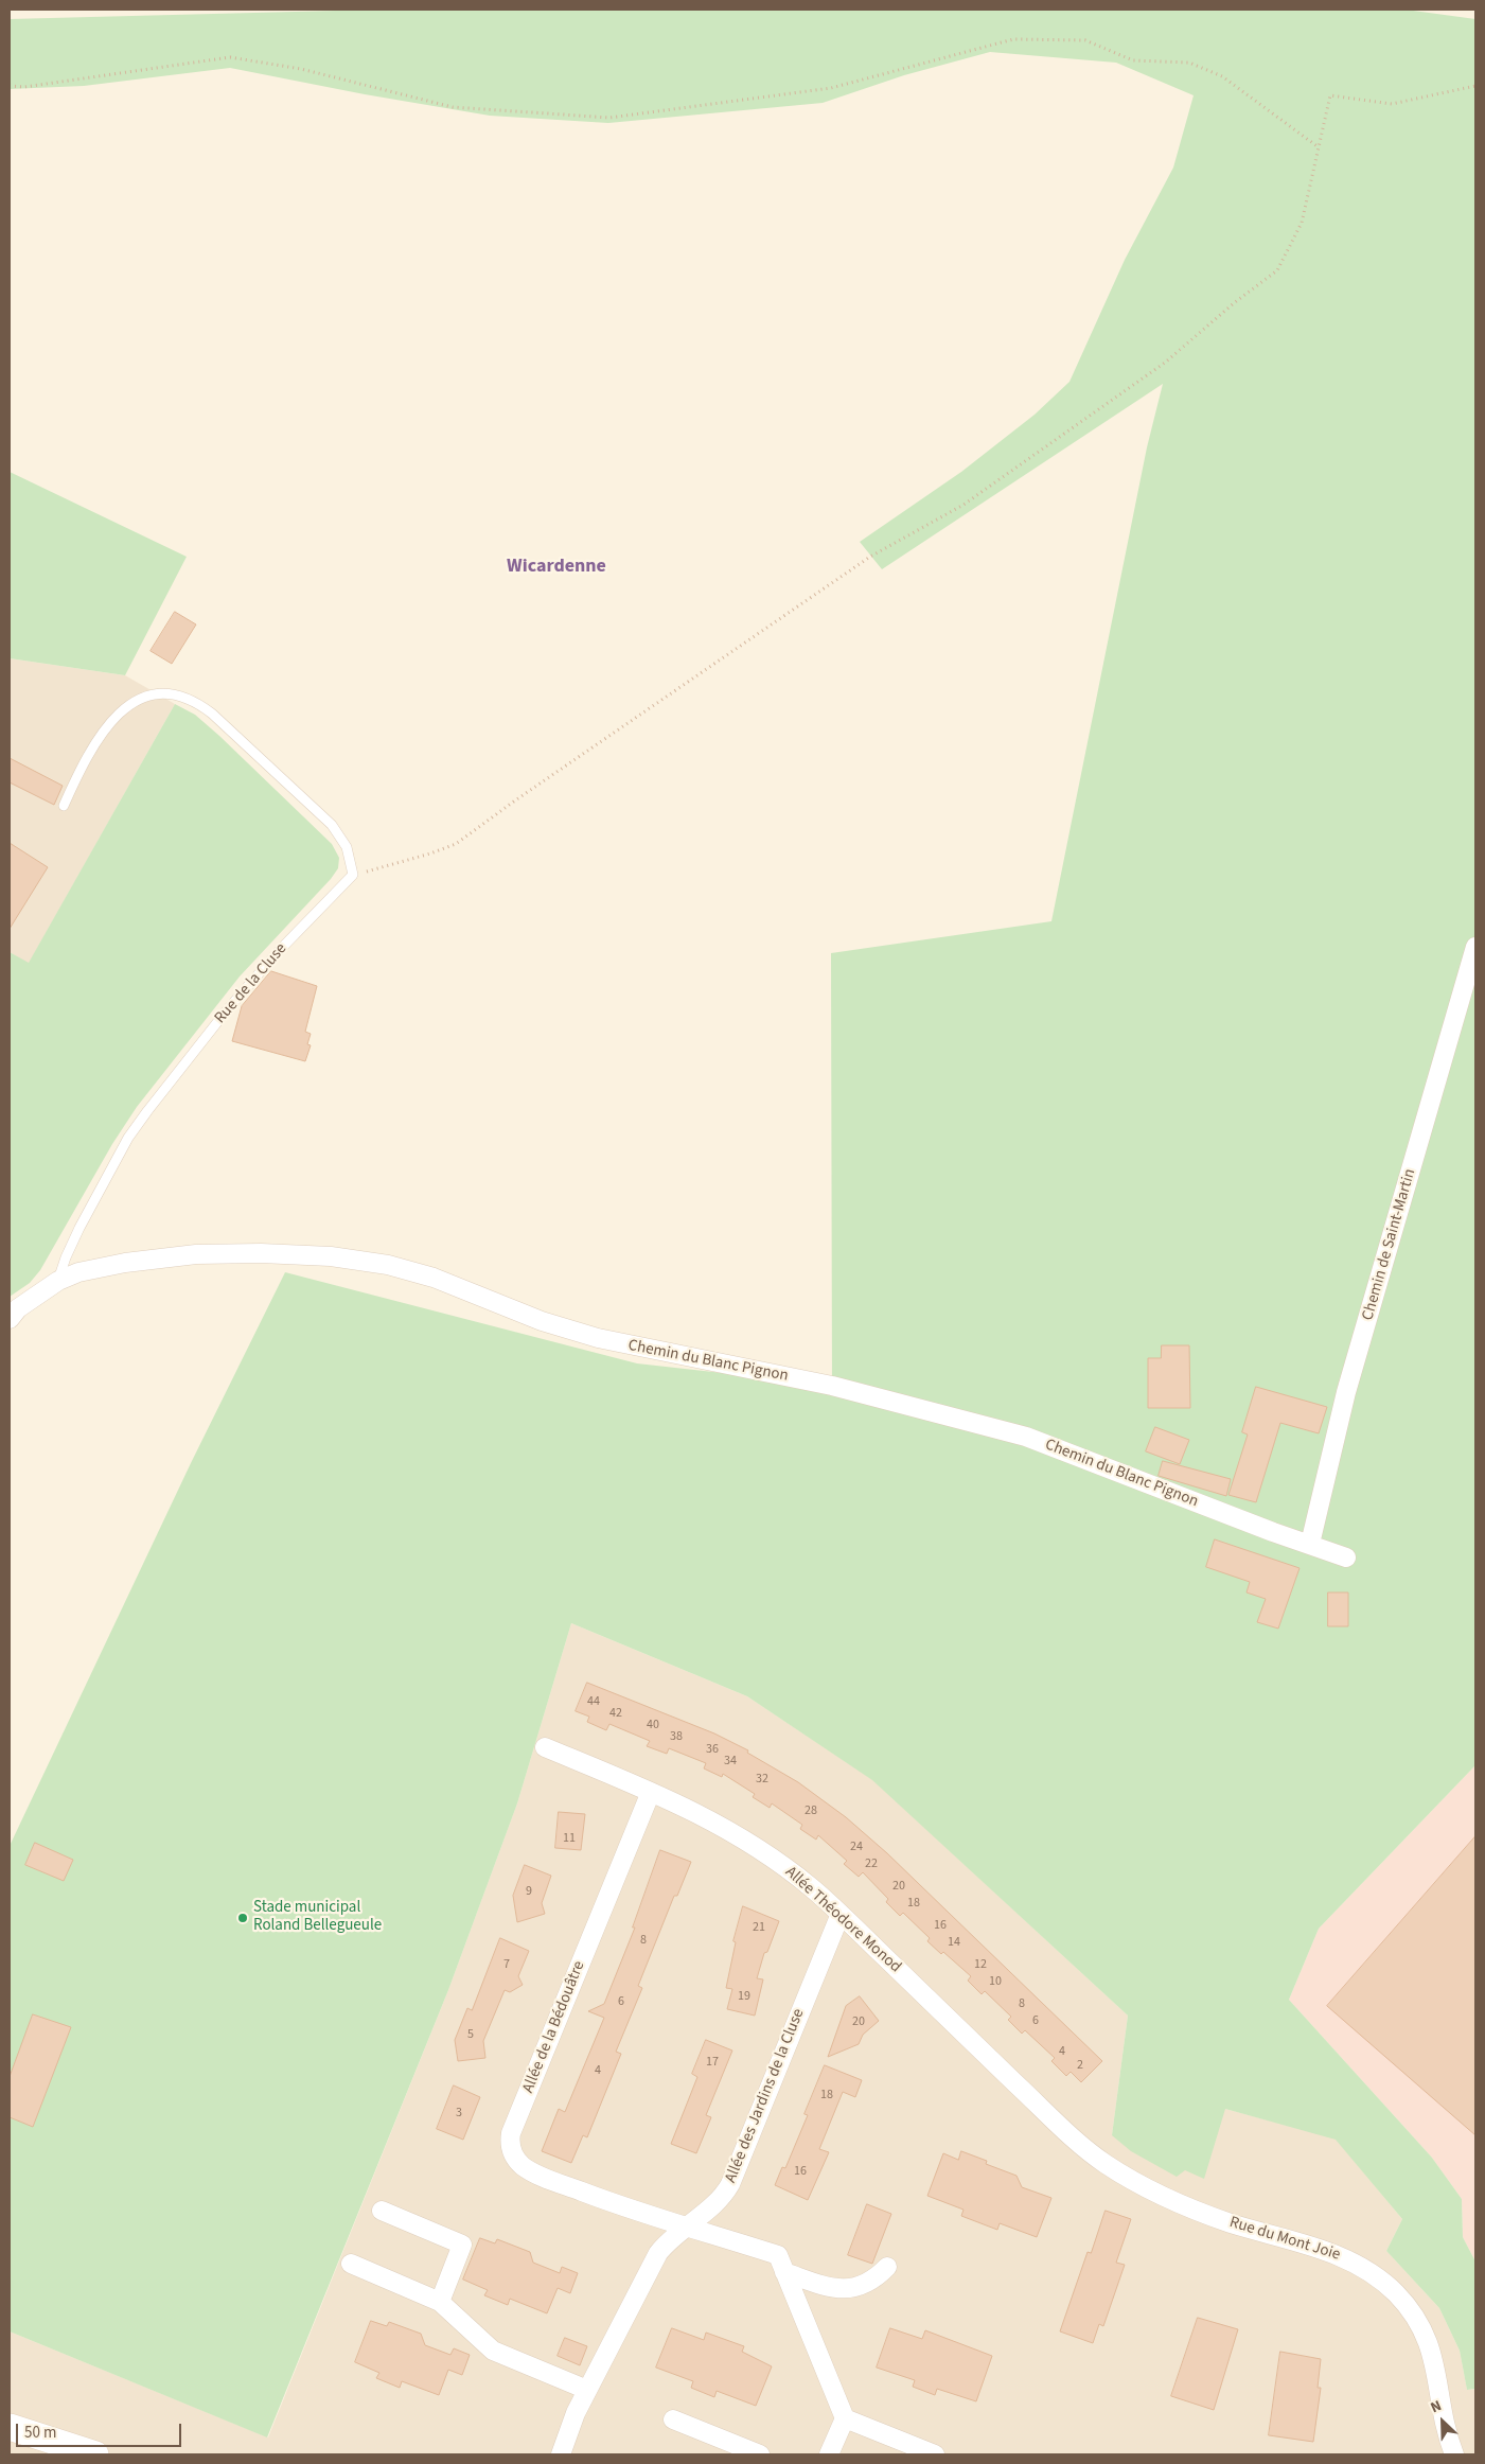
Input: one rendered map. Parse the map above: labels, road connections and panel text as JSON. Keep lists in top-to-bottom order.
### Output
{
  "streets": {
    "street": [
      "Chemin de Saint-Martin",
      "Chemin du Blanc Pignon",
      "Allée Théodore Monod",
      "Allée de la Bédouâtre",
      "Allée des Jardins de la Cluse",
      "Rue du Mont Joie"
    ],
    "lane": ["Rue de la Cluse"]
  },
  "crossings": [
    ["Rue de la Cluse", "Chemin du Blanc Pignon"],
    ["Chemin de Saint-Martin", "Chemin du Blanc Pignon"],
    ["Allée Théodore Monod", "Allée de la Bédouâtre"],
    ["Allée Théodore Monod", "Allée des Jardins de la Cluse"],
    ["Allée Théodore Monod", "Rue du Mont Joie"],
    ["Allée de la Bédouâtre", "Allée des Jardins de la Cluse"]
  ],
  "districts": ["Wicardenne"],
  "places": ["Stade municipal Roland Bellegueule"],
  "house_numbers": [
    "44",
    "42",
    "40",
    "38",
    "36",
    "34",
    "32",
    "28",
    "11",
    "24",
    "22",
    "20",
    "9",
    "18",
    "16",
    "21",
    "8",
    "14",
    "7",
    "12",
    "10",
    "19",
    "6",
    "8",
    "6",
    "20",
    "5",
    "4",
    "17",
    "2",
    "4",
    "18",
    "3",
    "16"
  ],
  "scale_bar": "50 m",
  "north": "top left"
}
